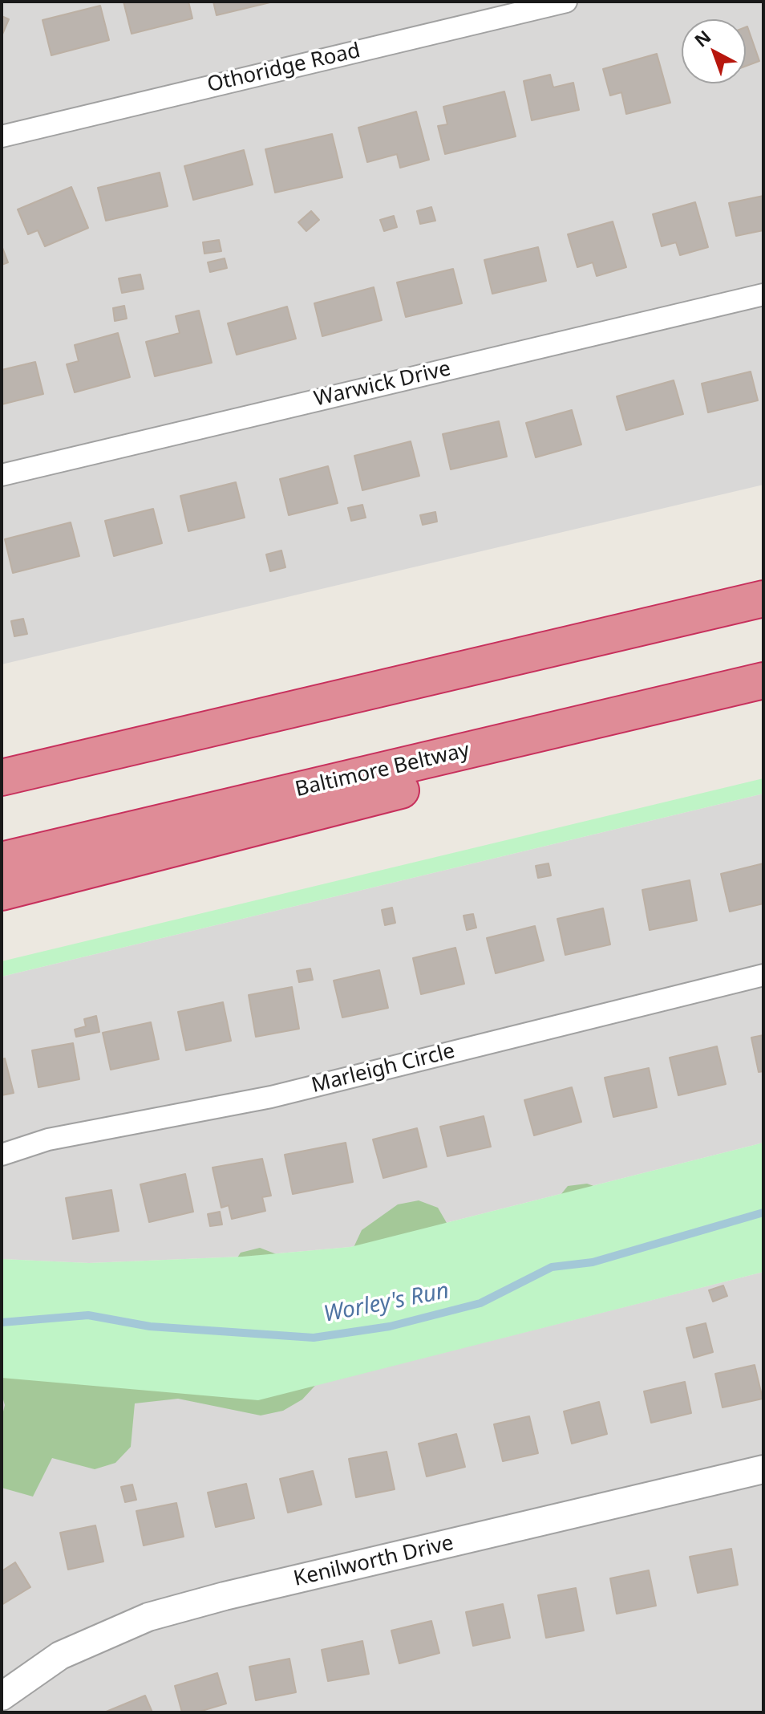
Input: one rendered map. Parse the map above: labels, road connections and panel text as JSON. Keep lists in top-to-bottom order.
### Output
{
  "streets": {
    "highway": ["Baltimore Beltway"],
    "street": [
      "Othoridge Road",
      "Warwick Drive",
      "Marleigh Circle",
      "Kenilworth Drive"
    ]
  },
  "water": ["Worley's Run"],
  "north": "top left"
}
